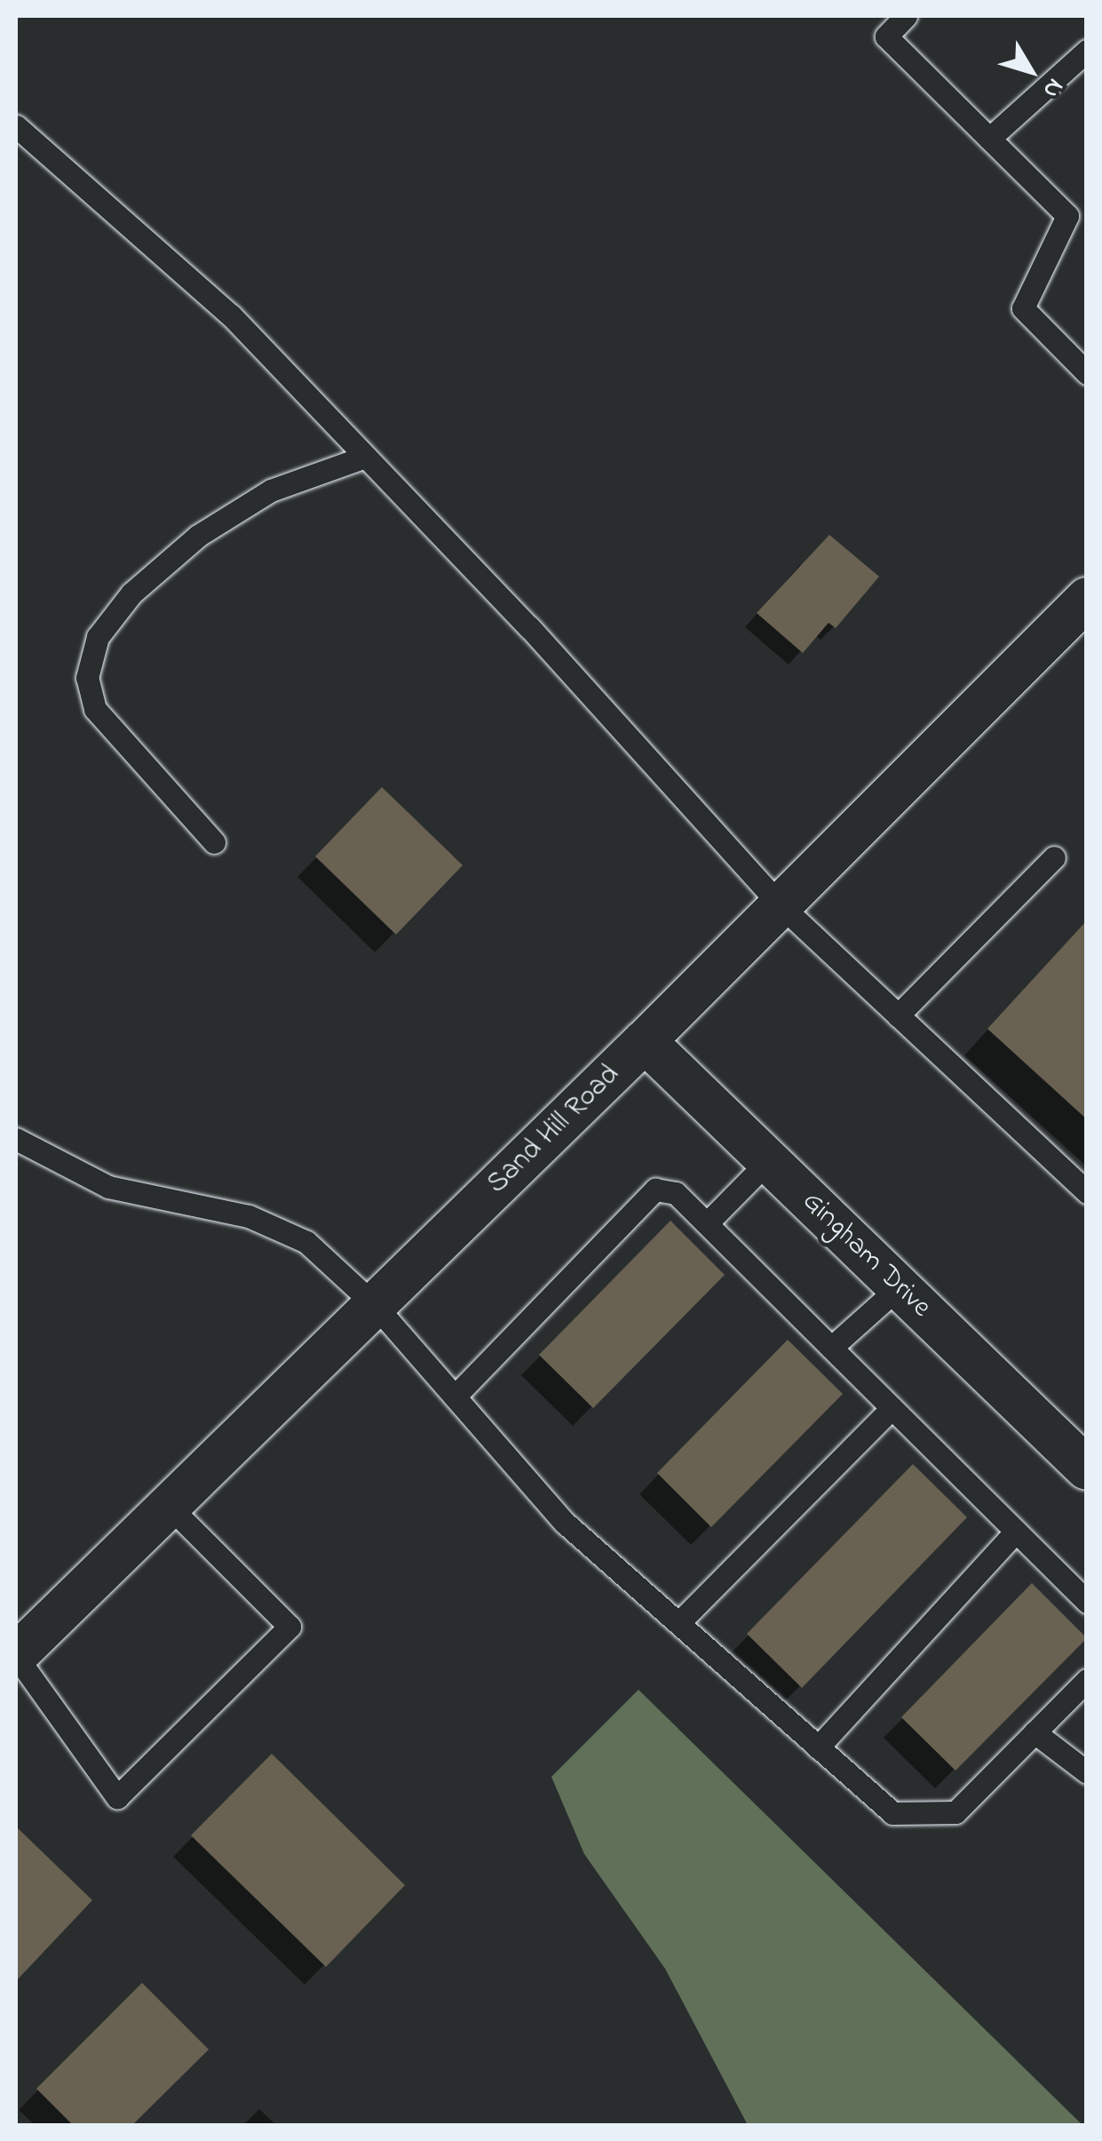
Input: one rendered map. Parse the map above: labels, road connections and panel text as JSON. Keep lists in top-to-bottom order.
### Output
{
  "streets": {
    "street": ["Sand Hill Road", "Gingham Drive"]
  },
  "crossings": [
    ["Sand Hill Road", "Gingham Drive"]
  ],
  "north": "bottom right"
}
